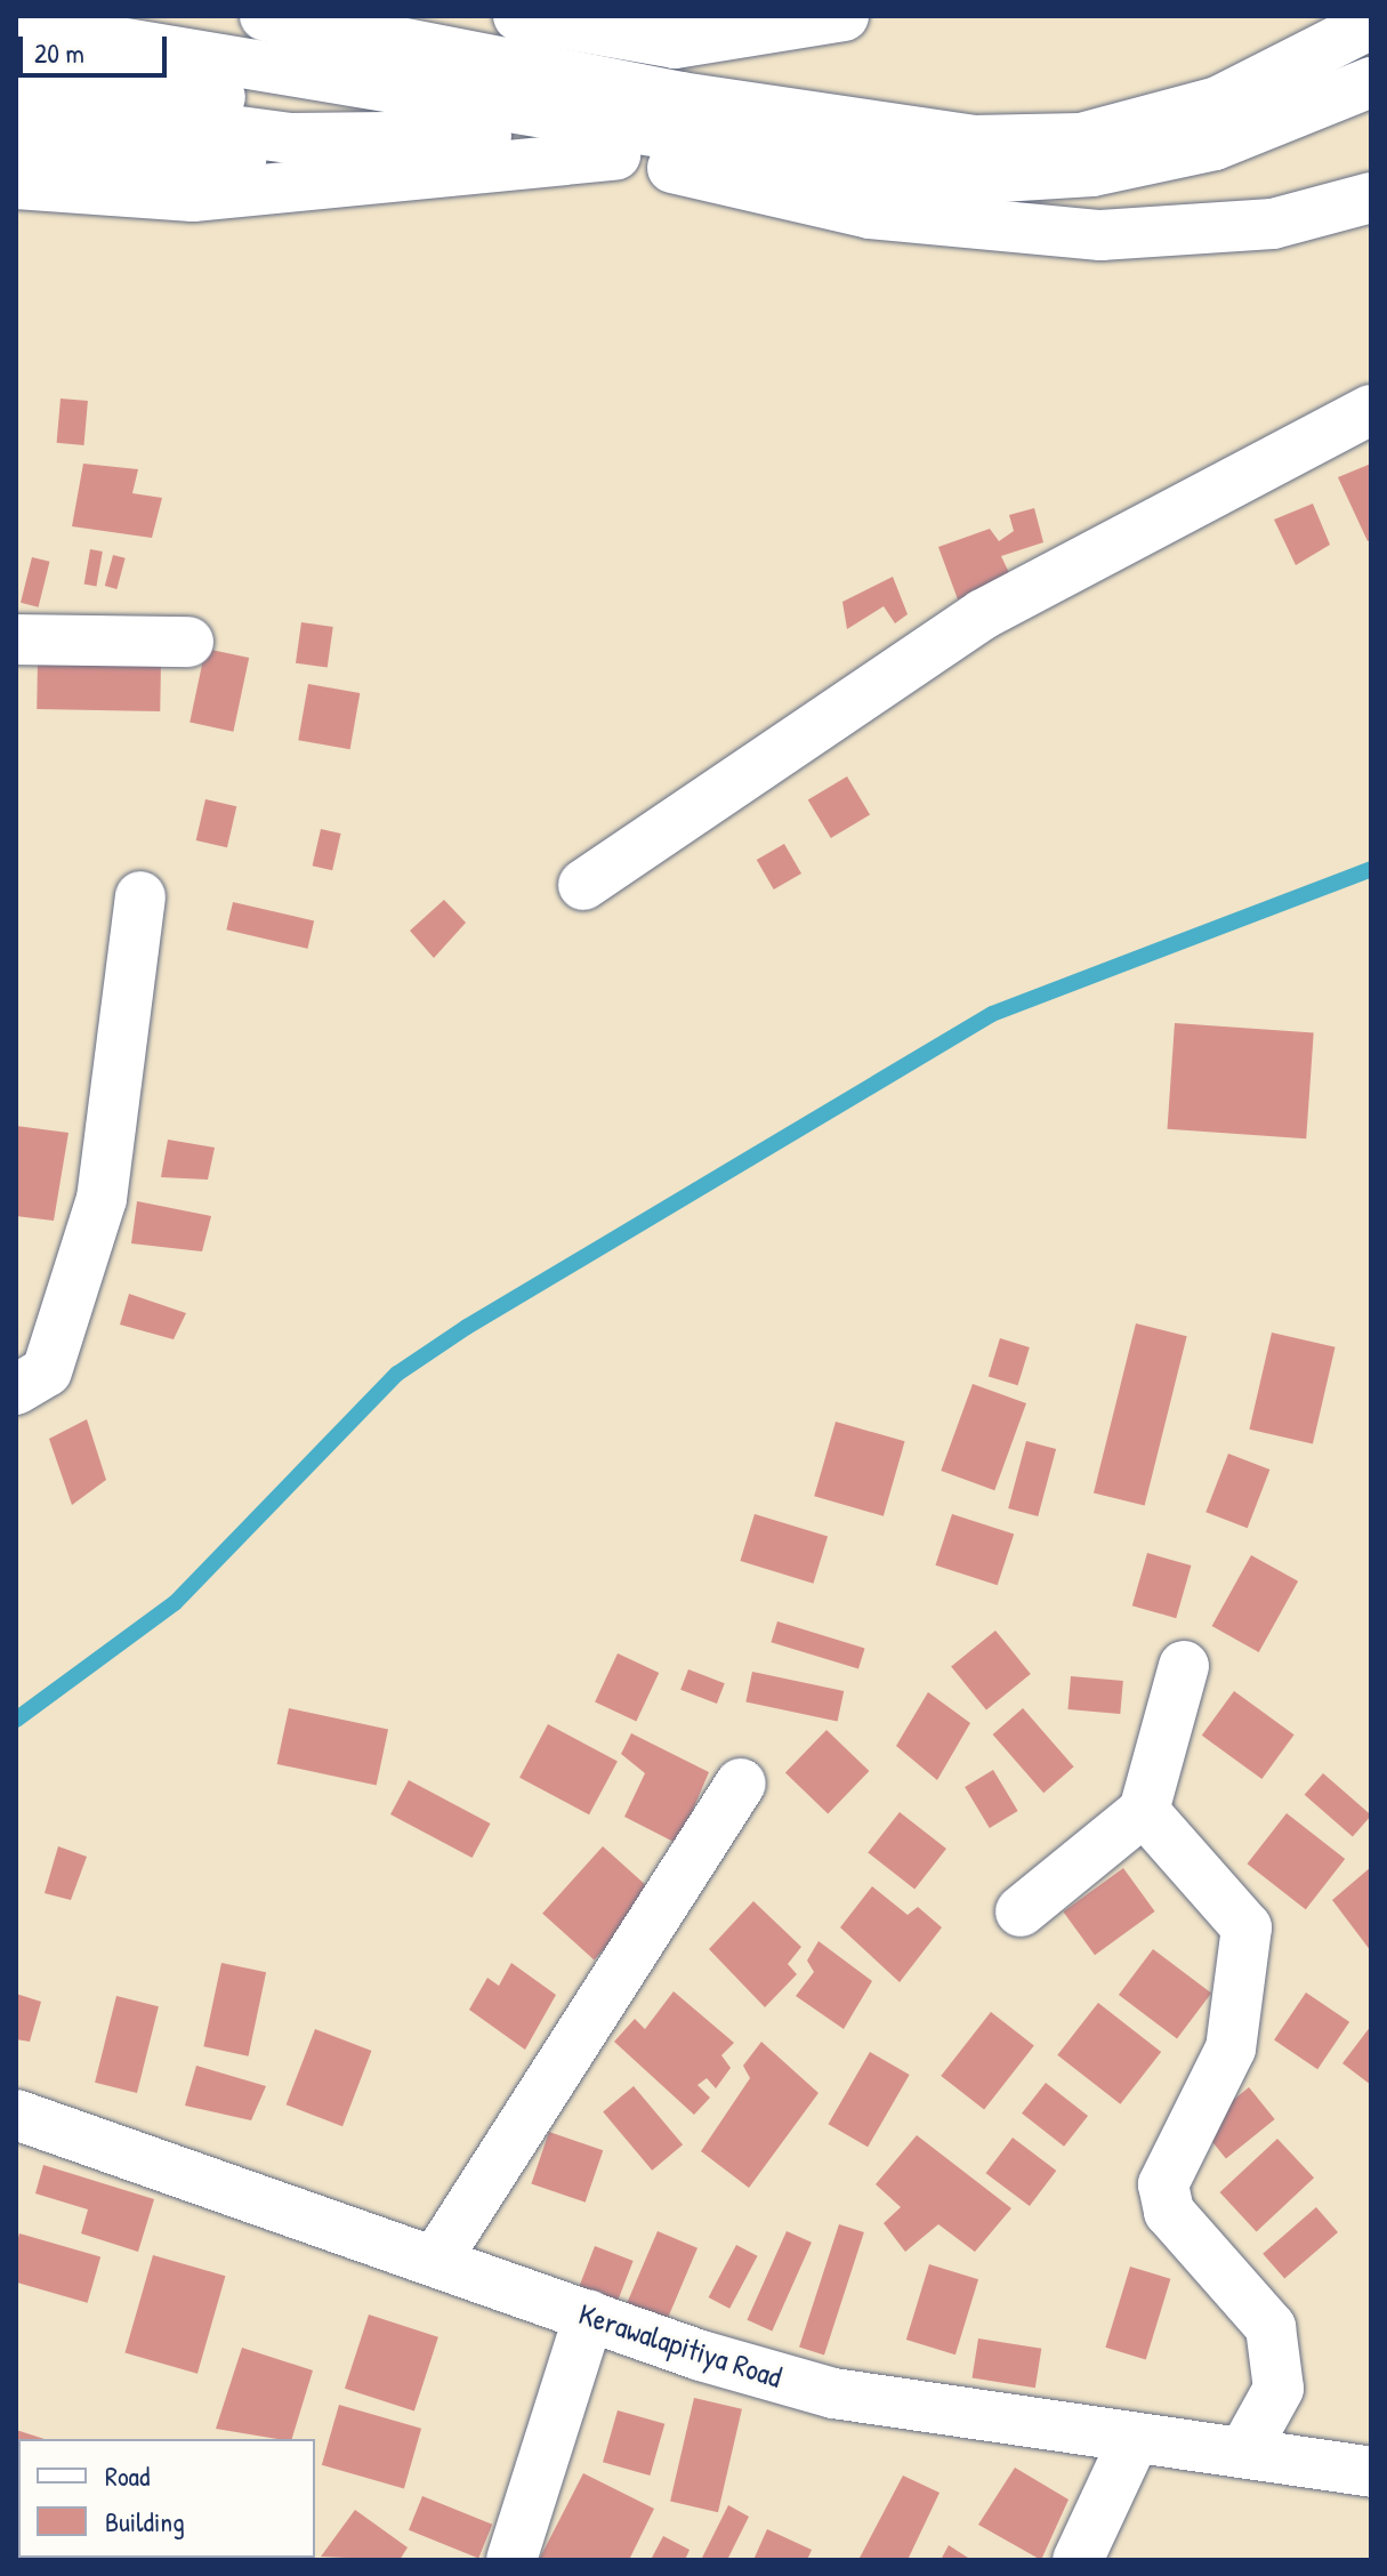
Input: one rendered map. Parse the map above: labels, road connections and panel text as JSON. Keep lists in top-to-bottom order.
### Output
{
  "streets": {
    "main road": ["Kerawalapitiya Road"]
  },
  "legend": ["Road", "Building"],
  "scale_bar": "20 m"
}
